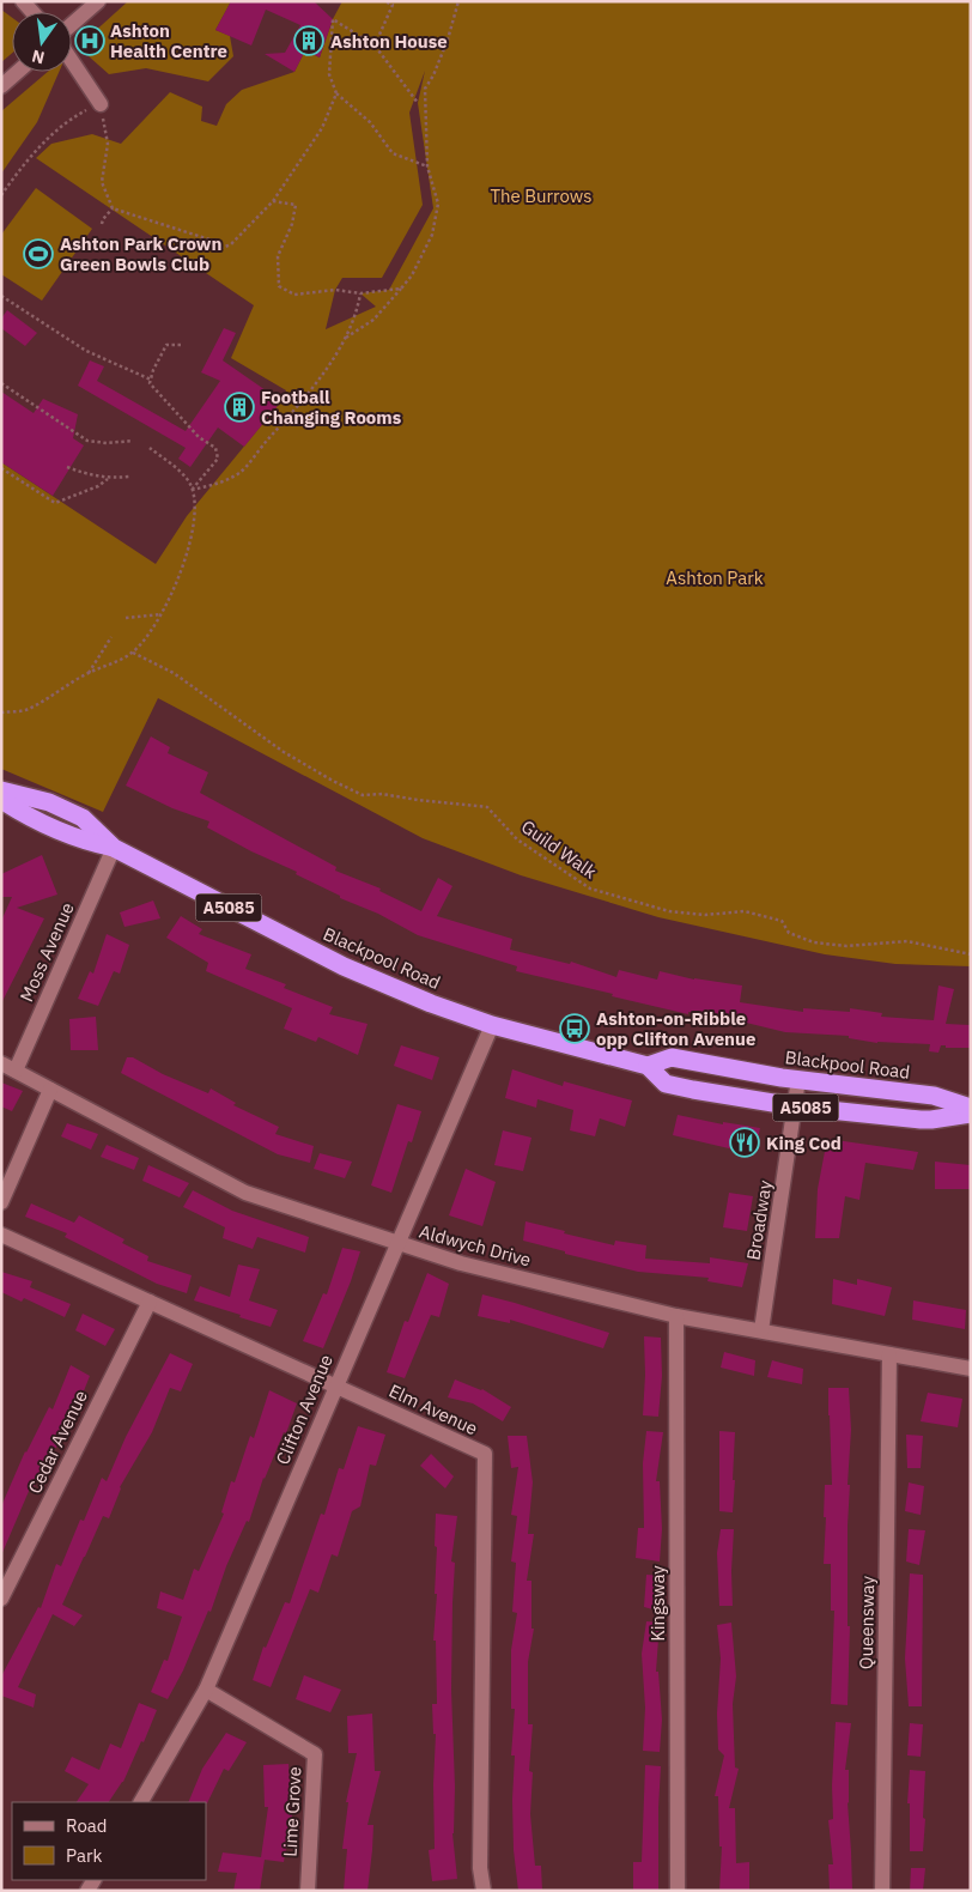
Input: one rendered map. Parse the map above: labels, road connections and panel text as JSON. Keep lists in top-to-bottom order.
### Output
{
  "streets": {
    "highway": ["A5085", "Blackpool Road"],
    "street": [
      "Moss Avenue",
      "Broadway",
      "Aldwych Drive",
      "Clifton Avenue",
      "Elm Avenue",
      "Cedar Avenue",
      "Kingsway",
      "Queensway",
      "Lime Grove"
    ],
    "path": ["Guild Walk"]
  },
  "crossings": [
    ["Moss Avenue", "Blackpool Road"],
    ["Moss Avenue", "Aldwych Drive"],
    ["Blackpool Road", "Broadway"],
    ["Blackpool Road", "Clifton Avenue"],
    ["Broadway", "Aldwych Drive"],
    ["Aldwych Drive", "Clifton Avenue"],
    ["Aldwych Drive", "Kingsway"],
    ["Aldwych Drive", "Queensway"],
    ["Clifton Avenue", "Elm Avenue"],
    ["Clifton Avenue", "Lime Grove"],
    ["Elm Avenue", "Cedar Avenue"]
  ],
  "parks": ["The Burrows", "Ashton Park"],
  "places": {
    "hospital": ["Ashton Health Centre"],
    "building": ["Ashton House", "Football Changing Rooms"],
    "sports": ["Ashton Park Crown Green Bowls Club"],
    "bus stop": ["Ashton-on-Ribble opp Clifton Avenue"],
    "restaurant": ["King Cod"]
  },
  "legend": ["Road", "Park"],
  "north": "bottom"
}
